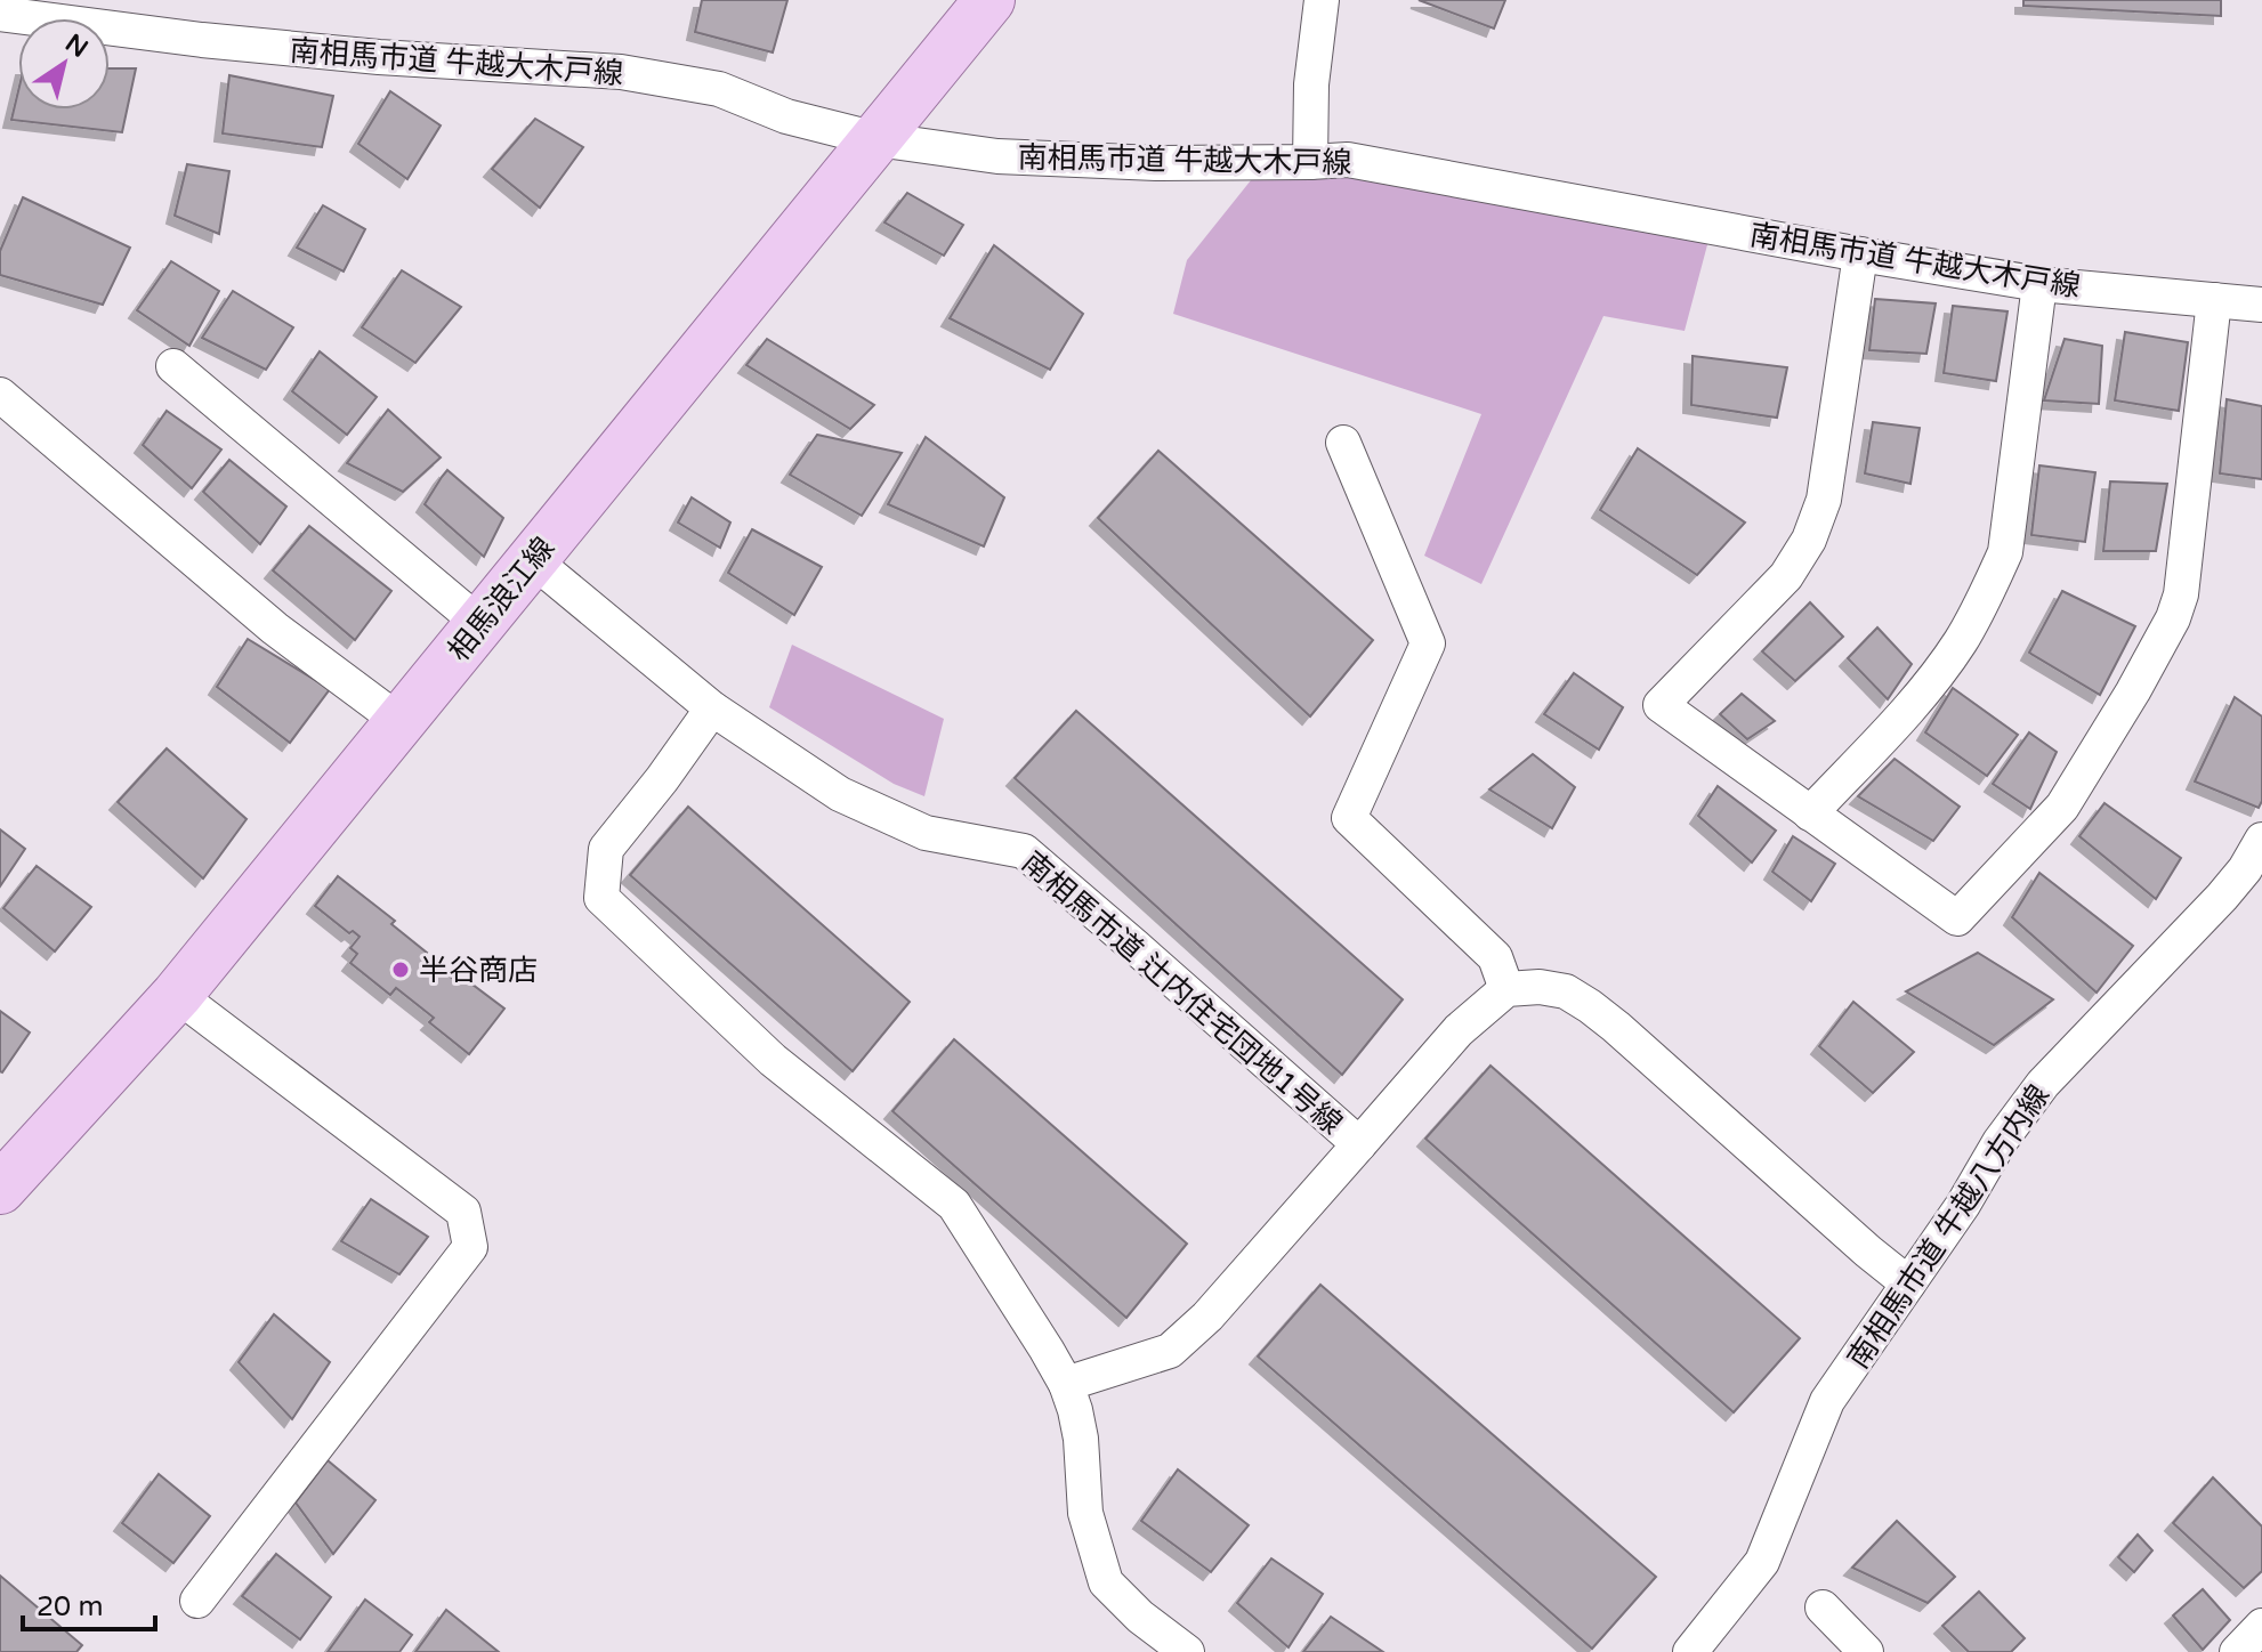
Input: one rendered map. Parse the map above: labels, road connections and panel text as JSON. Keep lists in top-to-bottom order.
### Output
{
  "streets": {
    "main road": ["相馬浪江線"],
    "street": ["南相馬市道 牛越大木戸線", "南相馬市道 辻内住宅団地1号線", "南相馬市道 牛越八方内線"]
  },
  "crossings": [
    ["南相馬市道 牛越大木戸線", "相馬浪江線"],
    ["相馬浪江線", "南相馬市道 辻内住宅団地1号線"]
  ],
  "places": ["半谷商店"],
  "scale_bar": "20 m",
  "north": "top right"
}
